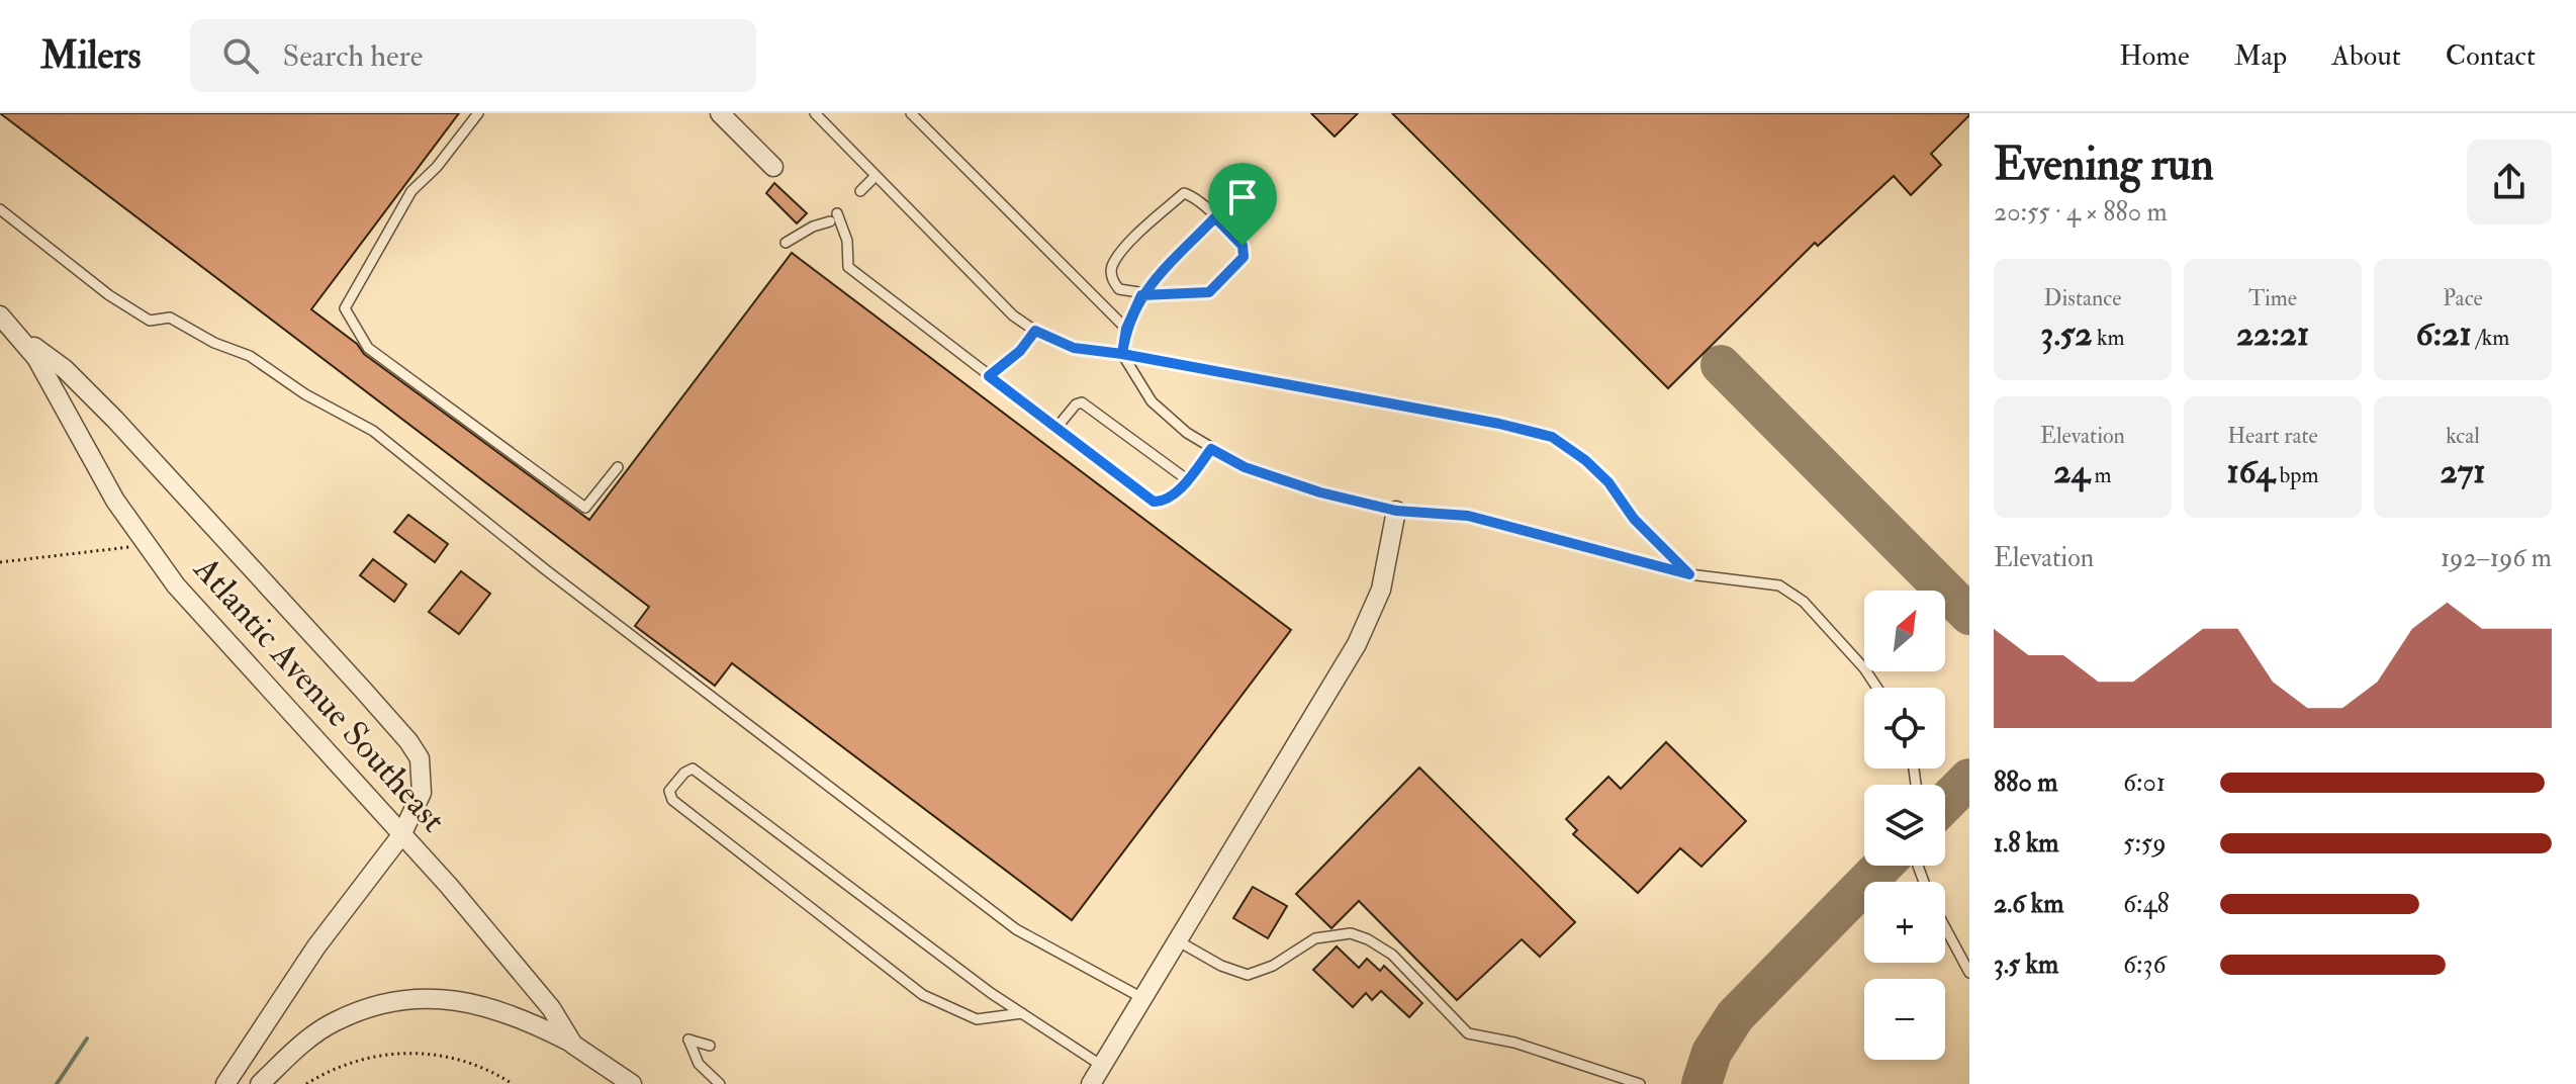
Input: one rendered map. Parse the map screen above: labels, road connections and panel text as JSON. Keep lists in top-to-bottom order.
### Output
{
  "streets": {
    "street": ["Atlantic Avenue Southeast"]
  },
  "north": "top right",
  "page": {
    "header": "Milers",
    "search": "Search here",
    "nav": [
      "Home",
      "Map",
      "About",
      "Contact"
    ],
    "heading": ["Evening run", "20:55 · 4 × 880 m"],
    "stats": [
      ["Distance", "3.52 km"],
      ["Time", "22:21"],
      ["Pace", "6:21 /km"],
      ["Elevation", "24 m"],
      ["Heart rate", "164 bpm"],
      ["kcal", "271"]
    ],
    "chart": ["Elevation", "192–196 m"],
    "map_buttons": ["+", "−"],
    "list": [
      {
        "name": "880 m",
        "note": "6:01"
      },
      {
        "name": "1.8 km",
        "note": "5:59"
      },
      {
        "name": "2.6 km",
        "note": "6:48"
      },
      {
        "name": "3.5 km",
        "note": "6:36"
      }
    ]
  }
}
